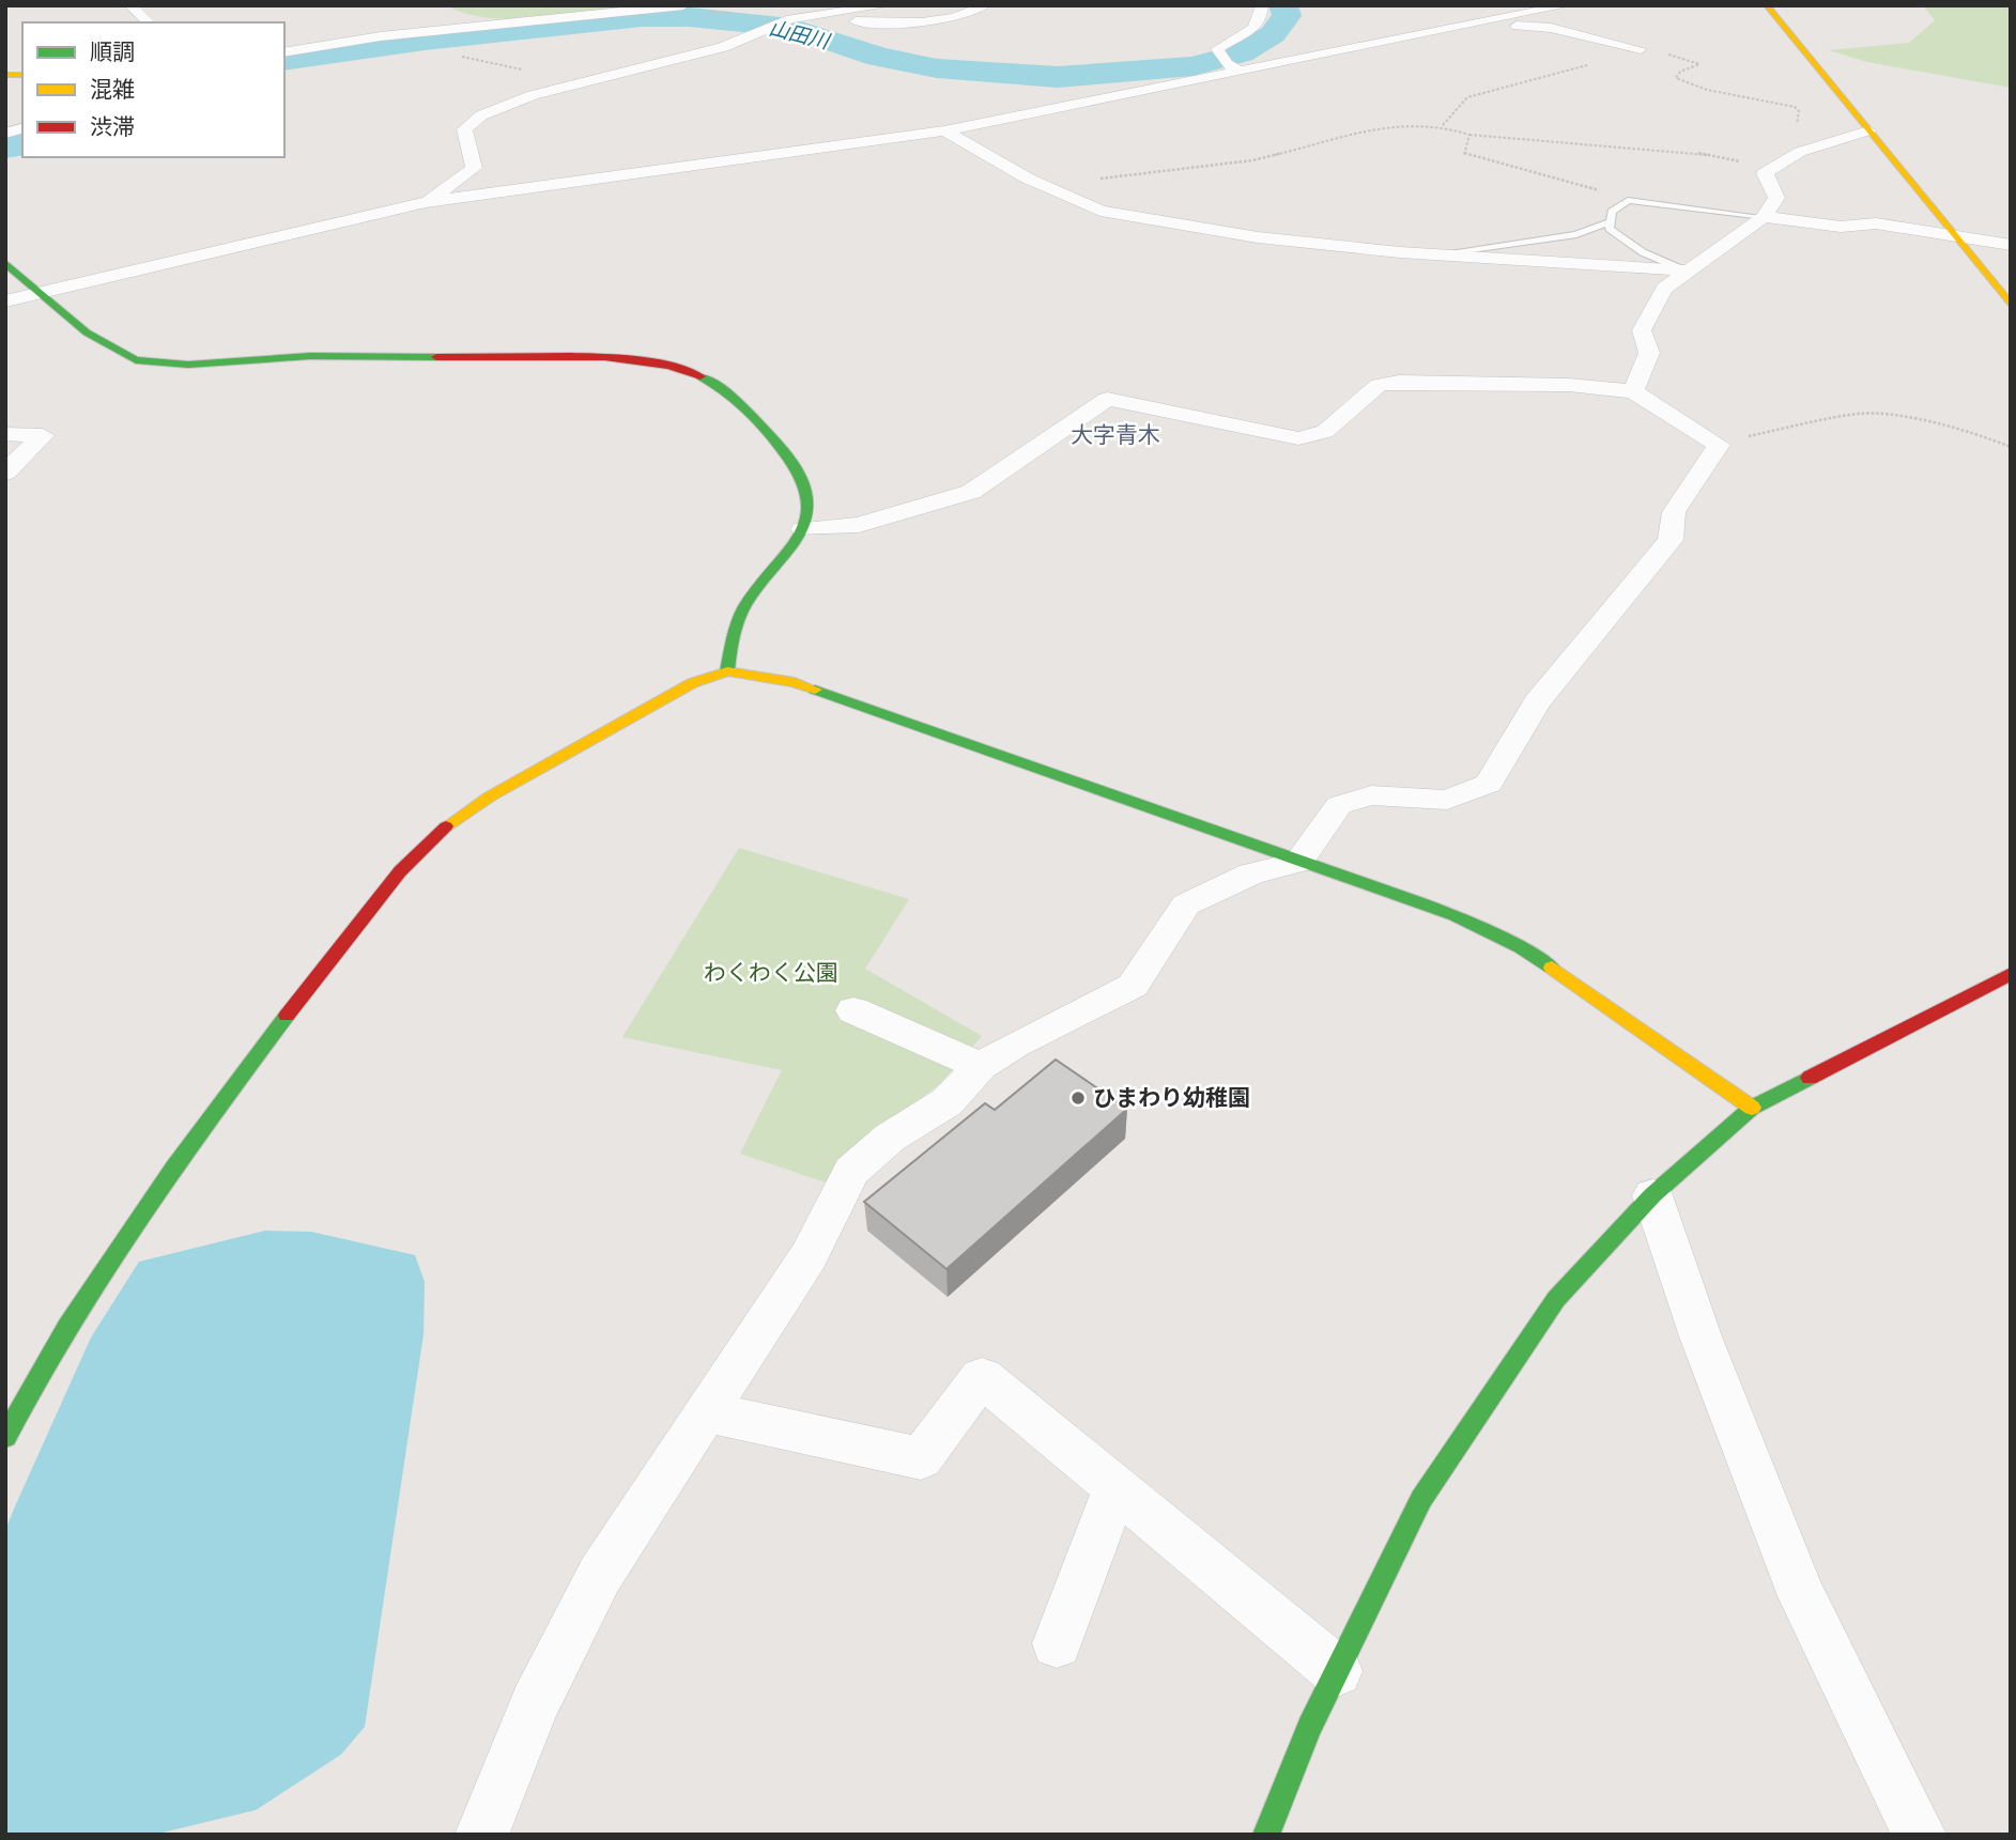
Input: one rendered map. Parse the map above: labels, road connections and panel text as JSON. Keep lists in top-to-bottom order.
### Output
{
  "districts": ["大字青木"],
  "water": ["山田川"],
  "parks": ["わくわく公園"],
  "places": ["ひまわり幼稚園"],
  "legend": ["順調", "混雑", "渋滞"]
}
